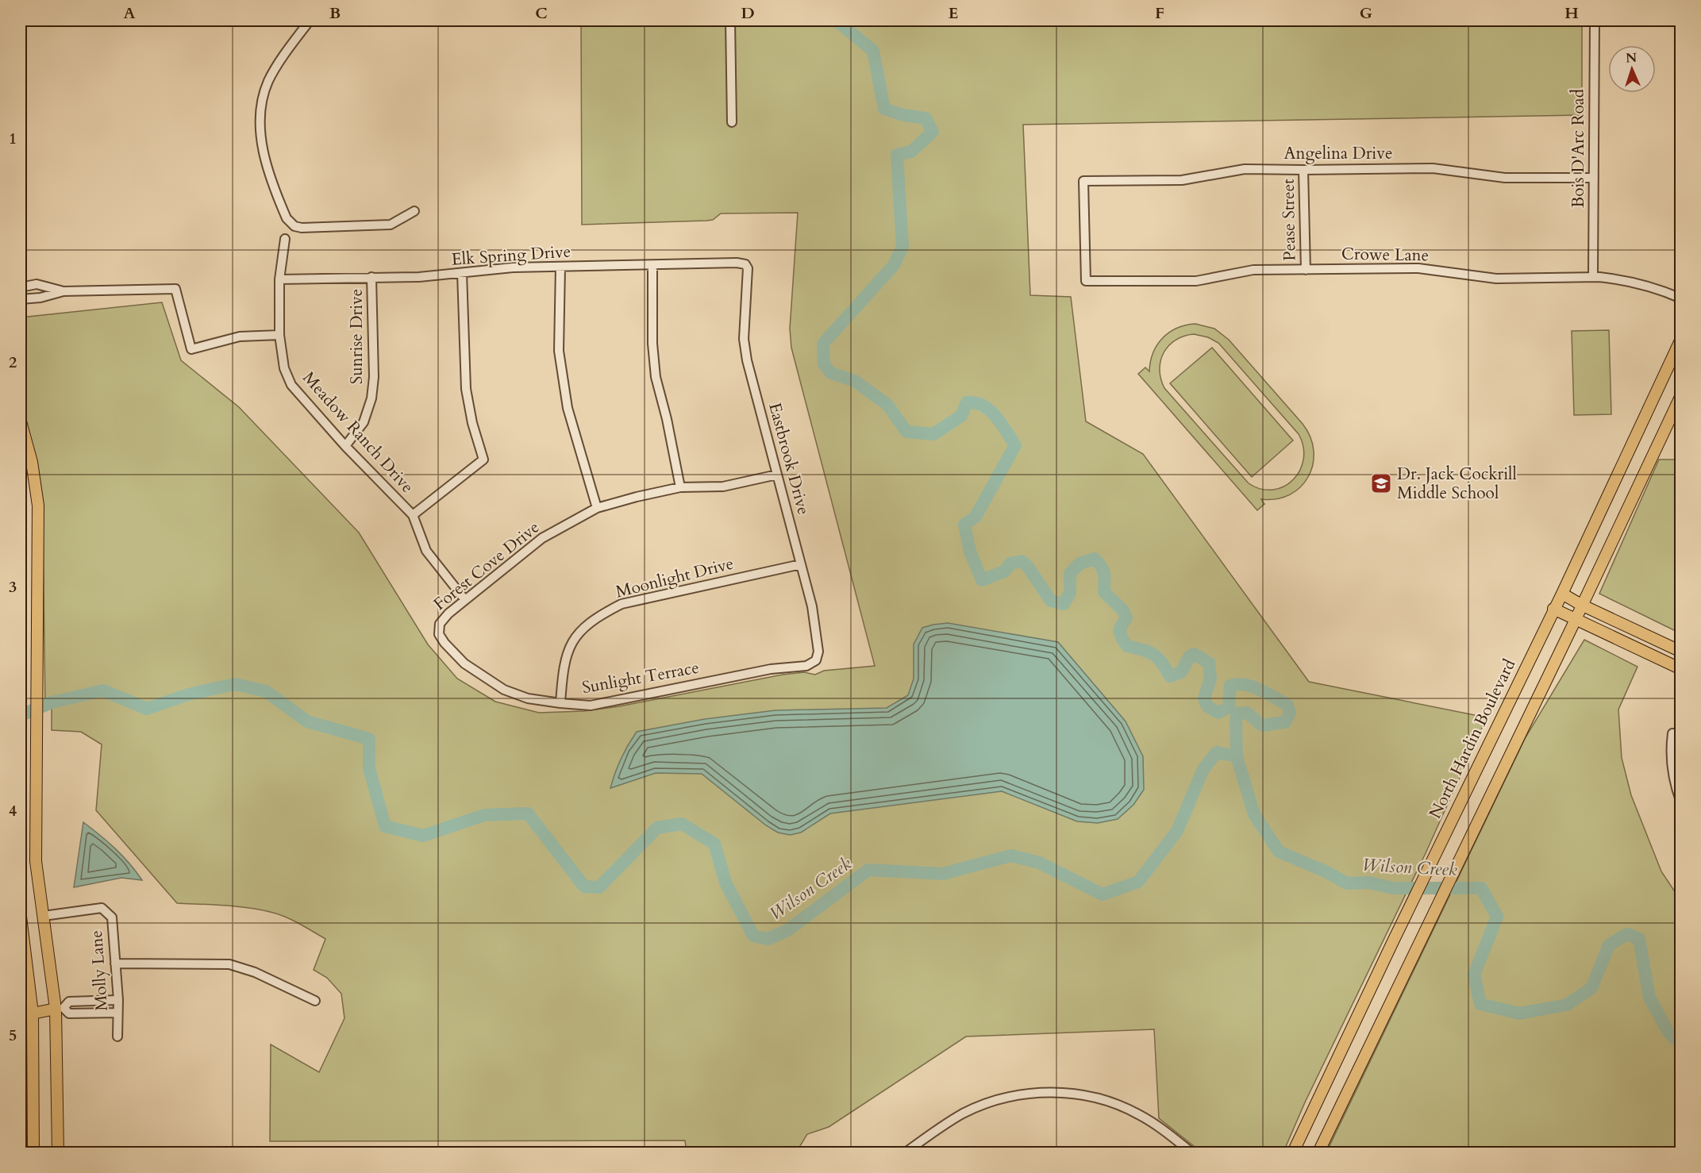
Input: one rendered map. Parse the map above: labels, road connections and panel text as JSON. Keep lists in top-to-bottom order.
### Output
{
  "streets": {
    "main road": ["North Hardin Boulevard"],
    "street": [
      "Bois D'Arc Road",
      "Angelina Drive",
      "Pease Street",
      "Crowe Lane",
      "Elk Spring Drive",
      "Sunrise Drive",
      "Meadow Ranch Drive",
      "Eastbrook Drive",
      "Forest Cove Drive",
      "Moonlight Drive",
      "Sunlight Terrace",
      "Molly Lane"
    ]
  },
  "crossings": [
    ["Bois D'Arc Road", "Angelina Drive"],
    ["Bois D'Arc Road", "Crowe Lane"],
    ["Angelina Drive", "Pease Street"],
    ["Angelina Drive", "Crowe Lane"],
    ["Pease Street", "Crowe Lane"],
    ["Elk Spring Drive", "Sunrise Drive"],
    ["Elk Spring Drive", "Meadow Ranch Drive"],
    ["Elk Spring Drive", "Eastbrook Drive"],
    ["Sunrise Drive", "Meadow Ranch Drive"],
    ["Meadow Ranch Drive", "Forest Cove Drive"],
    ["Eastbrook Drive", "Forest Cove Drive"],
    ["Eastbrook Drive", "Moonlight Drive"],
    ["Eastbrook Drive", "Sunlight Terrace"],
    ["Forest Cove Drive", "Sunlight Terrace"],
    ["Moonlight Drive", "Sunlight Terrace"]
  ],
  "water": ["Wilson Creek"],
  "places": {
    "school or university": ["Dr. Jack Cockrill Middle School"]
  },
  "north": "top",
  "grid": {
    "columns": [
      "A",
      "B",
      "C",
      "D",
      "E",
      "F",
      "G",
      "H"
    ],
    "rows": [
      "1",
      "2",
      "3",
      "4",
      "5"
    ]
  }
}
